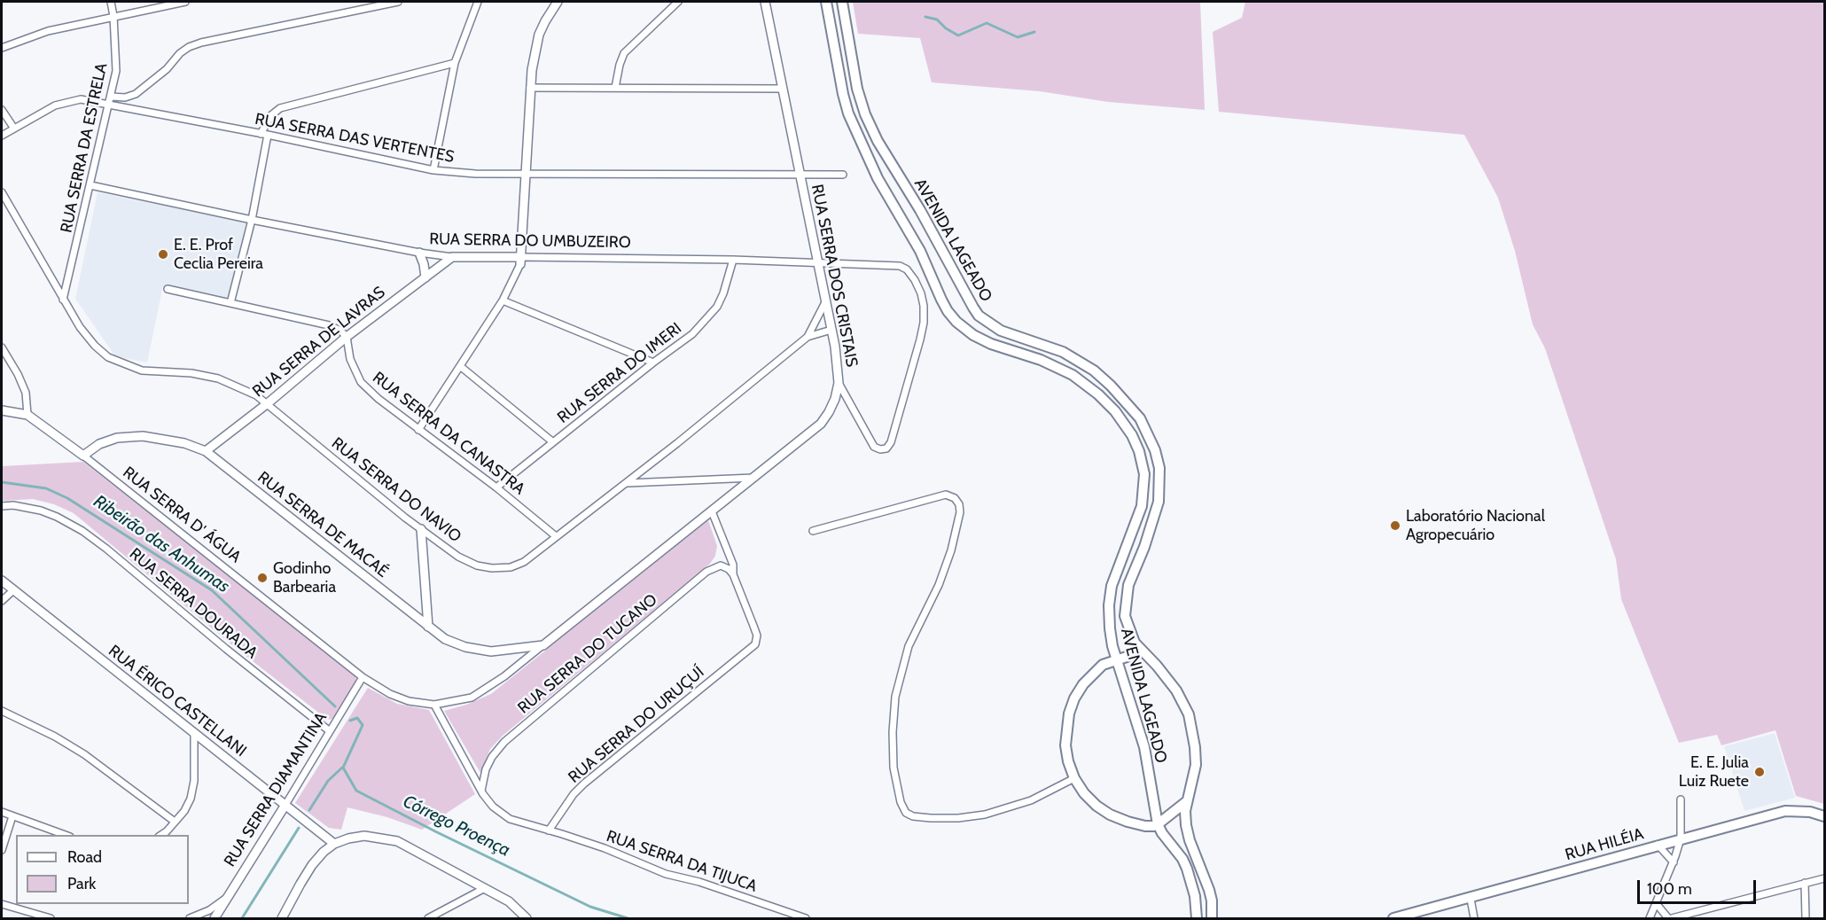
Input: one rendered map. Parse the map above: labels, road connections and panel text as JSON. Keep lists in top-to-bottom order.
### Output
{
  "streets": {
    "main road": ["AVENIDA LAGEADO", "RUA HILÉIA"],
    "street": [
      "RUA SERRA DAS VERTENTES",
      "RUA SERRA DA ESTRELA",
      "RUA SERRA DO UMBUZEIRO",
      "RUA SERRA DOS CRISTAIS",
      "RUA SERRA DE LAVRAS",
      "RUA SERRA DO IMERI",
      "RUA SERRA DA CANASTRA",
      "RUA SERRA DO NAVIO",
      "RUA SERRA D' ÁGUA",
      "RUA SERRA DE MACAÉ",
      "RUA SERRA DOURADA",
      "RUA SERRA DO TUCANO",
      "RUA ÉRICO CASTELLANI",
      "RUA SERRA DO URUÇUÍ",
      "RUA SERRA DIAMANTINA",
      "RUA SERRA DA TIJUCA"
    ]
  },
  "crossings": [
    ["RUA SERRA DAS VERTENTES", "RUA SERRA DA ESTRELA"],
    ["RUA SERRA DAS VERTENTES", "RUA SERRA DOS CRISTAIS"],
    ["RUA SERRA DA ESTRELA", "RUA SERRA DO UMBUZEIRO"],
    ["RUA SERRA DA ESTRELA", "RUA SERRA DO NAVIO"],
    ["RUA SERRA DO UMBUZEIRO", "RUA SERRA DOS CRISTAIS"],
    ["RUA SERRA DO UMBUZEIRO", "RUA SERRA DE LAVRAS"],
    ["RUA SERRA DO UMBUZEIRO", "RUA SERRA DO IMERI"],
    ["RUA SERRA DOS CRISTAIS", "RUA SERRA DO NAVIO"],
    ["RUA SERRA DOS CRISTAIS", "RUA SERRA D' ÁGUA"],
    ["RUA SERRA DOS CRISTAIS", "RUA SERRA DE MACAÉ"],
    ["RUA SERRA DOS CRISTAIS", "RUA SERRA DO URUÇUÍ"],
    ["RUA SERRA DE LAVRAS", "RUA SERRA DA CANASTRA"],
    ["RUA SERRA DE LAVRAS", "RUA SERRA DO NAVIO"],
    ["RUA SERRA DE LAVRAS", "RUA SERRA DE MACAÉ"],
    ["RUA SERRA DO IMERI", "RUA SERRA DA CANASTRA"],
    ["RUA SERRA DA CANASTRA", "RUA SERRA DO NAVIO"],
    ["RUA SERRA D' ÁGUA", "RUA SERRA DE MACAÉ"],
    ["RUA SERRA D' ÁGUA", "RUA SERRA DIAMANTINA"],
    ["RUA SERRA DOURADA", "RUA SERRA DIAMANTINA"],
    ["RUA SERRA DO TUCANO", "RUA SERRA DO URUÇUÍ"],
    ["RUA ÉRICO CASTELLANI", "RUA SERRA DIAMANTINA"],
    ["RUA SERRA DO URUÇUÍ", "RUA SERRA DA TIJUCA"]
  ],
  "water": ["Ribeirão das Anhumas", "Córrego Proença"],
  "places": [
    "E. E. Prof Ceclia Pereira",
    "Laboratório Nacional Agropecuário",
    "Godinho Barbearia",
    "E. E. Julia Luiz Ruete"
  ],
  "legend": ["Road", "Park"],
  "scale_bar": "100 m"
}
